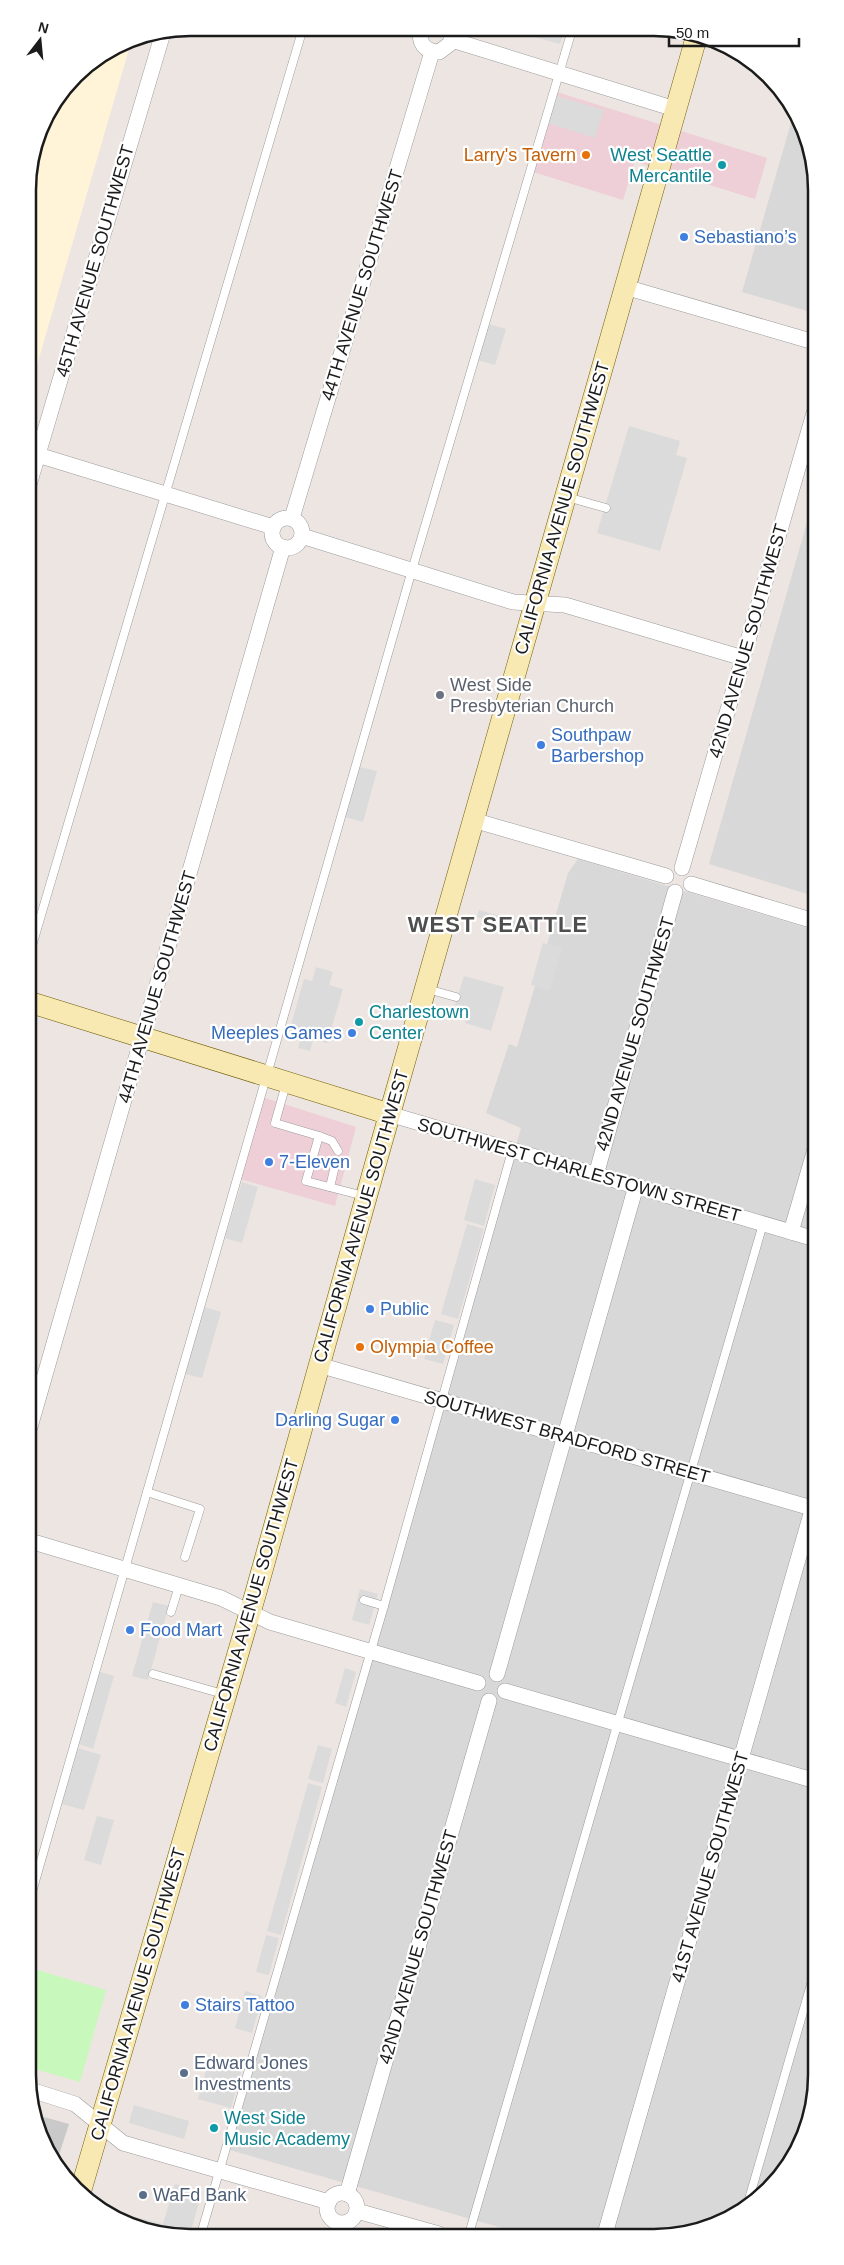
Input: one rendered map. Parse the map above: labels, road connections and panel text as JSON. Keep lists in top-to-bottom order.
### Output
{
  "streets": {
    "main road": ["CALIFORNIA AVENUE SOUTHWEST", "SOUTHWEST CHARLESTOWN STREET"],
    "street": [
      "45TH AVENUE SOUTHWEST",
      "44TH AVENUE SOUTHWEST",
      "42ND AVENUE SOUTHWEST",
      "SOUTHWEST BRADFORD STREET",
      "41ST AVENUE SOUTHWEST"
    ]
  },
  "crossings": [
    ["44TH AVENUE SOUTHWEST", "SOUTHWEST CHARLESTOWN STREET"],
    ["CALIFORNIA AVENUE SOUTHWEST", "SOUTHWEST CHARLESTOWN STREET"],
    ["CALIFORNIA AVENUE SOUTHWEST", "SOUTHWEST BRADFORD STREET"],
    ["42ND AVENUE SOUTHWEST", "SOUTHWEST CHARLESTOWN STREET"]
  ],
  "districts": ["WEST SEATTLE"],
  "places": [
    "Larry's Tavern",
    "West Seattle Mercantile",
    "Sebastiano’s",
    "West Side Presbyterian Church",
    "Southpaw Barbershop",
    "Charlestown Center",
    "Meeples Games",
    "7-Eleven",
    "Public",
    "Olympia Coffee",
    "Darling Sugar",
    "Food Mart",
    "Stairs Tattoo",
    "Edward Jones Investments",
    "West Side Music Academy",
    "WaFd Bank"
  ],
  "scale_bar": "50 m",
  "north": "top"
}
